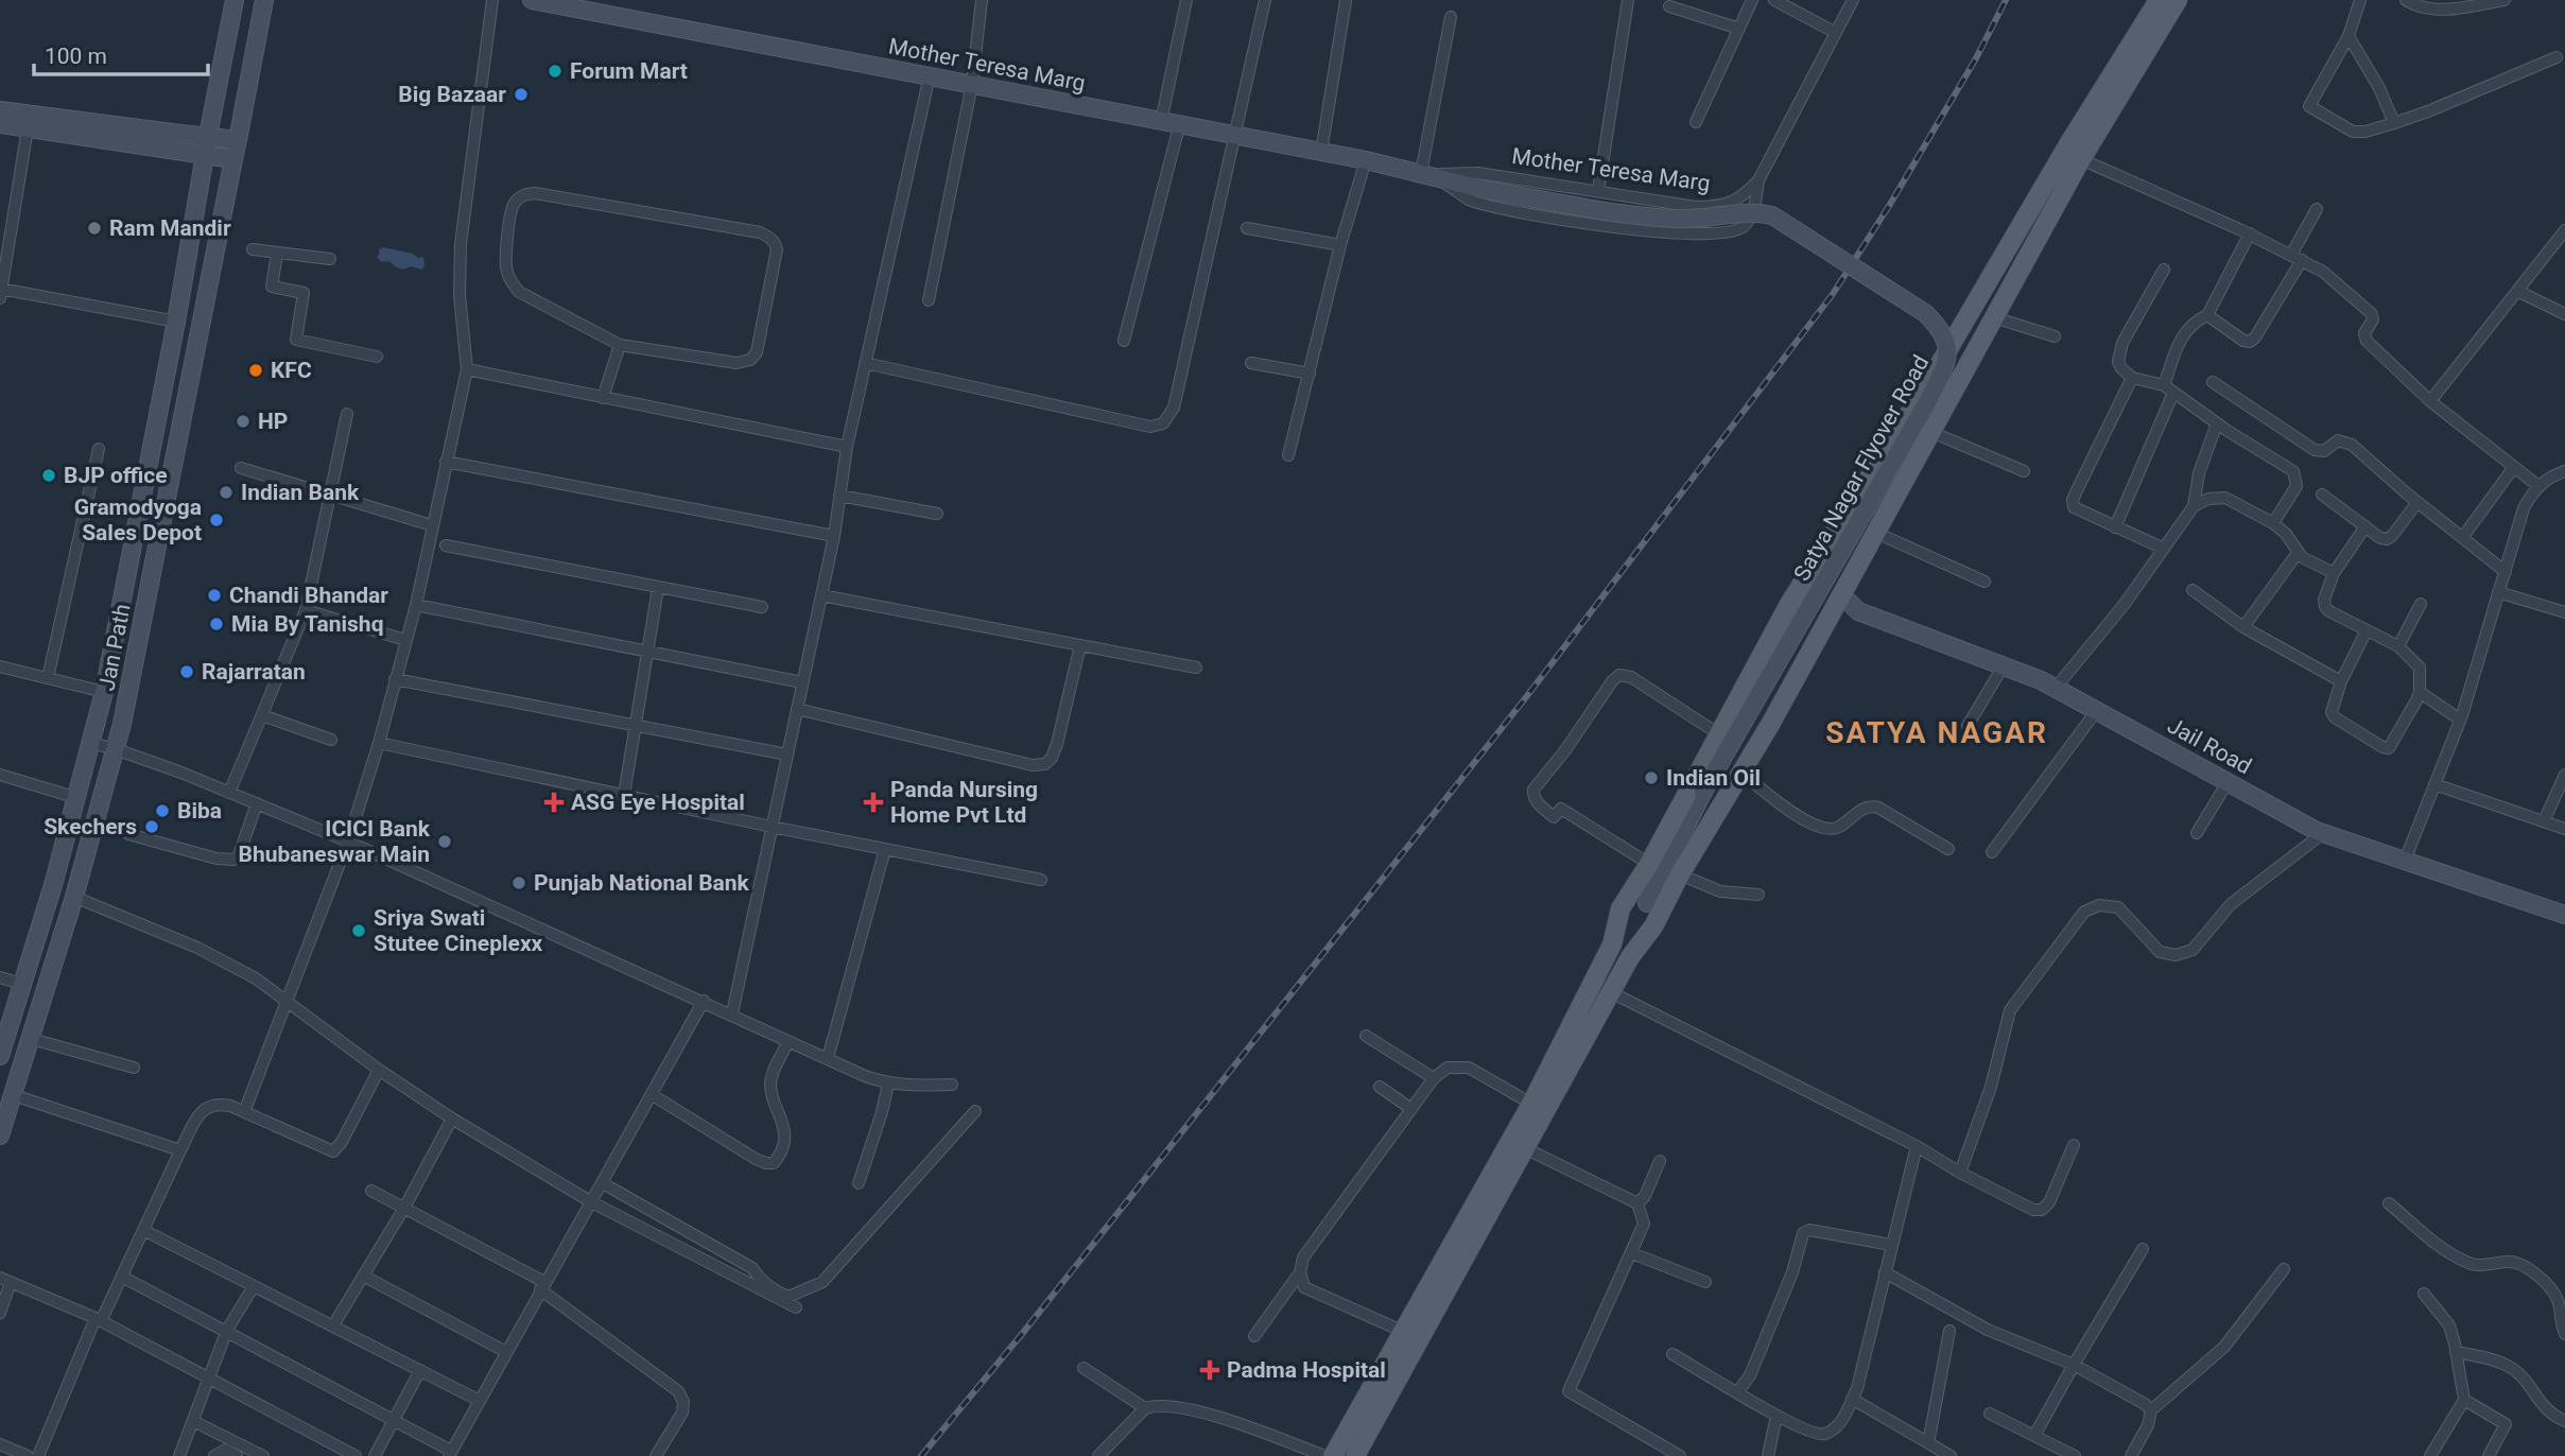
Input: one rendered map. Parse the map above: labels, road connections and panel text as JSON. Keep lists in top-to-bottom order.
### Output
{
  "streets": {
    "street": [
      "Mother Teresa Marg",
      "Satya Nagar Flyover Road",
      "Jan Path",
      "Jail Road"
    ]
  },
  "crossings": [
    ["Mother Teresa Marg", "Satya Nagar Flyover Road"]
  ],
  "districts": ["SATYA NAGAR"],
  "places": {
    "other": [
      "Forum Mart",
      "Big Bazaar",
      "Ram Mandir",
      "KFC",
      "HP",
      "BJP office",
      "Indian Bank",
      "Gramodyoga Sales Depot",
      "Chandi Bhandar",
      "Mia By Tanishq",
      "Rajarratan",
      "Indian Oil",
      "Biba",
      "Skechers",
      "ICICI Bank Bhubaneswar Main",
      "Punjab National Bank",
      "Sriya Swati Stutee Cineplexx"
    ],
    "health": ["ASG Eye Hospital", "Panda Nursing Home Pvt Ltd", "Padma Hospital"]
  },
  "scale_bar": "100 m"
}
